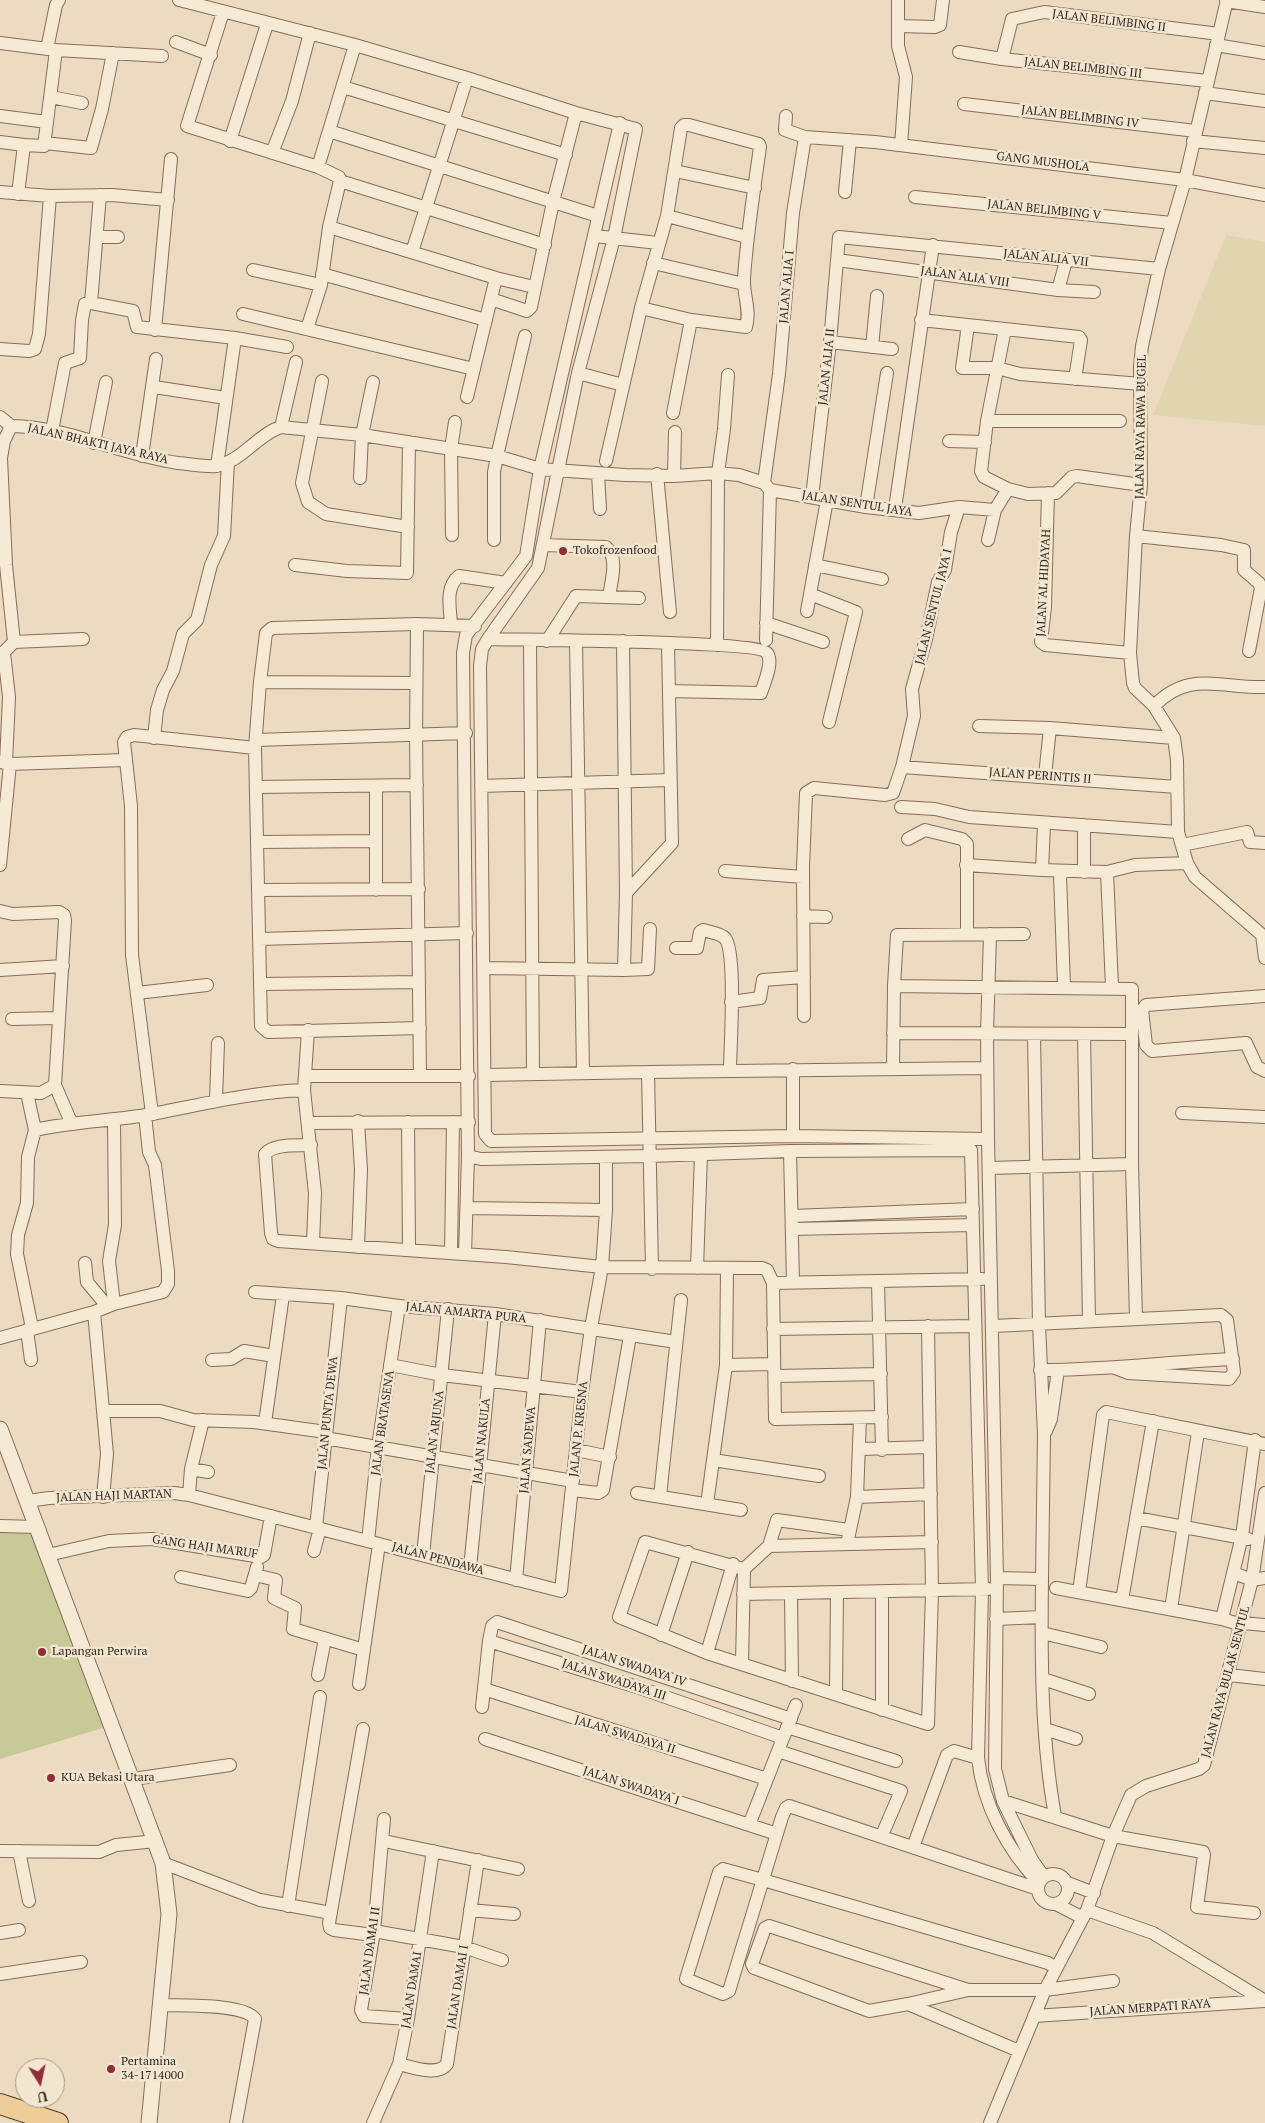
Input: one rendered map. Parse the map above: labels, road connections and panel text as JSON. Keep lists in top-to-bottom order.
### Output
{
  "streets": {
    "street": [
      "JALAN BELIMBING II",
      "JALAN BELIMBING III",
      "JALAN BELIMBING IV",
      "GANG MUSHOLA",
      "JALAN BELIMBING V",
      "JALAN ALIA VII",
      "JALAN ALIA VIII",
      "JALAN ALIA I",
      "JALAN ALIA II",
      "JALAN RAYA RAWA BUGEL",
      "JALAN BHAKTI JAYA RAYA",
      "JALAN SENTUL JAYA",
      "JALAN AL HIDAYAH",
      "JALAN SENTUL JAYA I",
      "JALAN PERINTIS II",
      "JALAN AMARTA PURA",
      "JALAN PUNTA DEWA",
      "JALAN BRATASENA",
      "JALAN P. KRESNA",
      "JALAN ARJUNA",
      "JALAN NAKULA",
      "JALAN SADEWA",
      "JALAN HAJI MARTAN",
      "GANG HAJI MA'RUF",
      "JALAN PENDAWA",
      "JALAN SWADAYA IV",
      "JALAN SWADAYA III",
      "JALAN RAYA BULAK SENTUL",
      "JALAN SWADAYA II",
      "JALAN SWADAYA I",
      "JALAN DAMAI II",
      "JALAN DAMAI I",
      "JALAN DAMAI",
      "JALAN MERPATI RAYA"
    ]
  },
  "crossings": [
    ["JALAN BELIMBING II", "JALAN BELIMBING III"],
    ["JALAN BELIMBING II", "JALAN RAYA RAWA BUGEL"],
    ["JALAN BELIMBING III", "JALAN RAYA RAWA BUGEL"],
    ["JALAN BELIMBING IV", "JALAN RAYA RAWA BUGEL"],
    ["GANG MUSHOLA", "JALAN RAYA RAWA BUGEL"],
    ["JALAN BELIMBING V", "JALAN RAYA RAWA BUGEL"],
    ["JALAN ALIA VII", "JALAN ALIA II"],
    ["JALAN ALIA VII", "JALAN RAYA RAWA BUGEL"],
    ["JALAN ALIA VIII", "JALAN ALIA II"],
    ["JALAN ALIA I", "JALAN SENTUL JAYA"],
    ["JALAN ALIA II", "JALAN SENTUL JAYA"],
    ["JALAN RAYA RAWA BUGEL", "JALAN AL HIDAYAH"],
    ["JALAN SENTUL JAYA", "JALAN SENTUL JAYA I"],
    ["JALAN SENTUL JAYA I", "JALAN PERINTIS II"],
    ["JALAN AMARTA PURA", "JALAN PUNTA DEWA"],
    ["JALAN AMARTA PURA", "JALAN BRATASENA"],
    ["JALAN AMARTA PURA", "JALAN P. KRESNA"],
    ["JALAN AMARTA PURA", "JALAN ARJUNA"],
    ["JALAN AMARTA PURA", "JALAN NAKULA"],
    ["JALAN AMARTA PURA", "JALAN SADEWA"],
    ["JALAN PUNTA DEWA", "JALAN HAJI MARTAN"],
    ["JALAN PUNTA DEWA", "JALAN PENDAWA"],
    ["JALAN BRATASENA", "JALAN PENDAWA"],
    ["JALAN P. KRESNA", "JALAN PENDAWA"],
    ["JALAN ARJUNA", "JALAN PENDAWA"],
    ["JALAN NAKULA", "JALAN PENDAWA"],
    ["JALAN SADEWA", "JALAN PENDAWA"],
    ["JALAN HAJI MARTAN", "GANG HAJI MA'RUF"],
    ["JALAN HAJI MARTAN", "JALAN PENDAWA"],
    ["JALAN SWADAYA IV", "JALAN SWADAYA III"],
    ["JALAN RAYA BULAK SENTUL", "JALAN MERPATI RAYA"],
    ["JALAN DAMAI II", "JALAN DAMAI"],
    ["JALAN DAMAI I", "JALAN DAMAI"]
  ],
  "places": [
    "Tokofrozenfood",
    "Lapangan Perwira",
    "KUA Bekasi Utara",
    "Pertamina 34-1714000"
  ],
  "north": "bottom"
}
